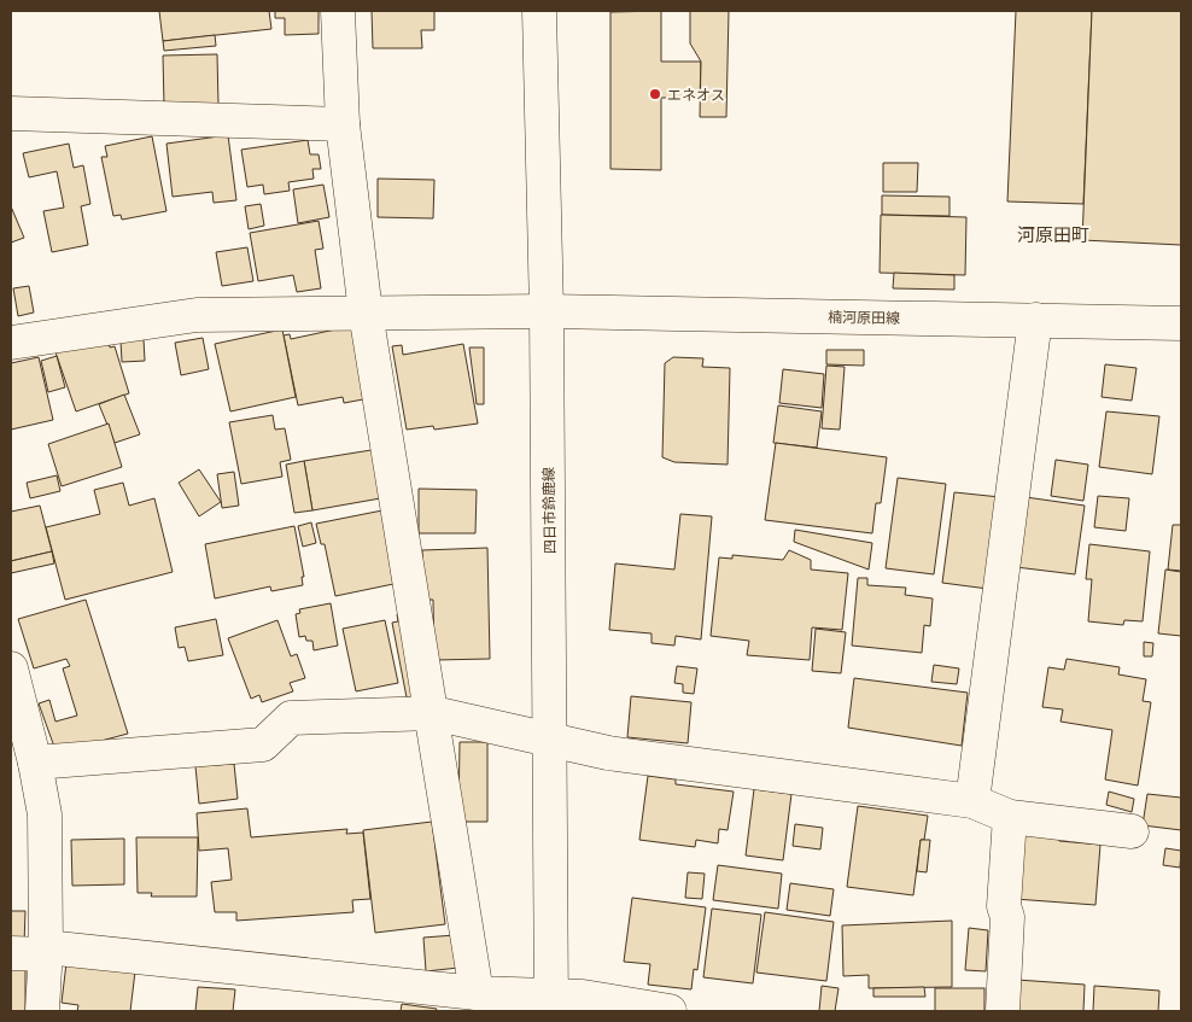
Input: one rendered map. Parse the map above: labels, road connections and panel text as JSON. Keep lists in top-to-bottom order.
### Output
{
  "streets": {
    "street": ["楠河原田線", "四日市鈴鹿線"]
  },
  "crossings": [
    ["楠河原田線", "四日市鈴鹿線"]
  ],
  "districts": ["河原田町"],
  "places": ["エネオス"]
}
